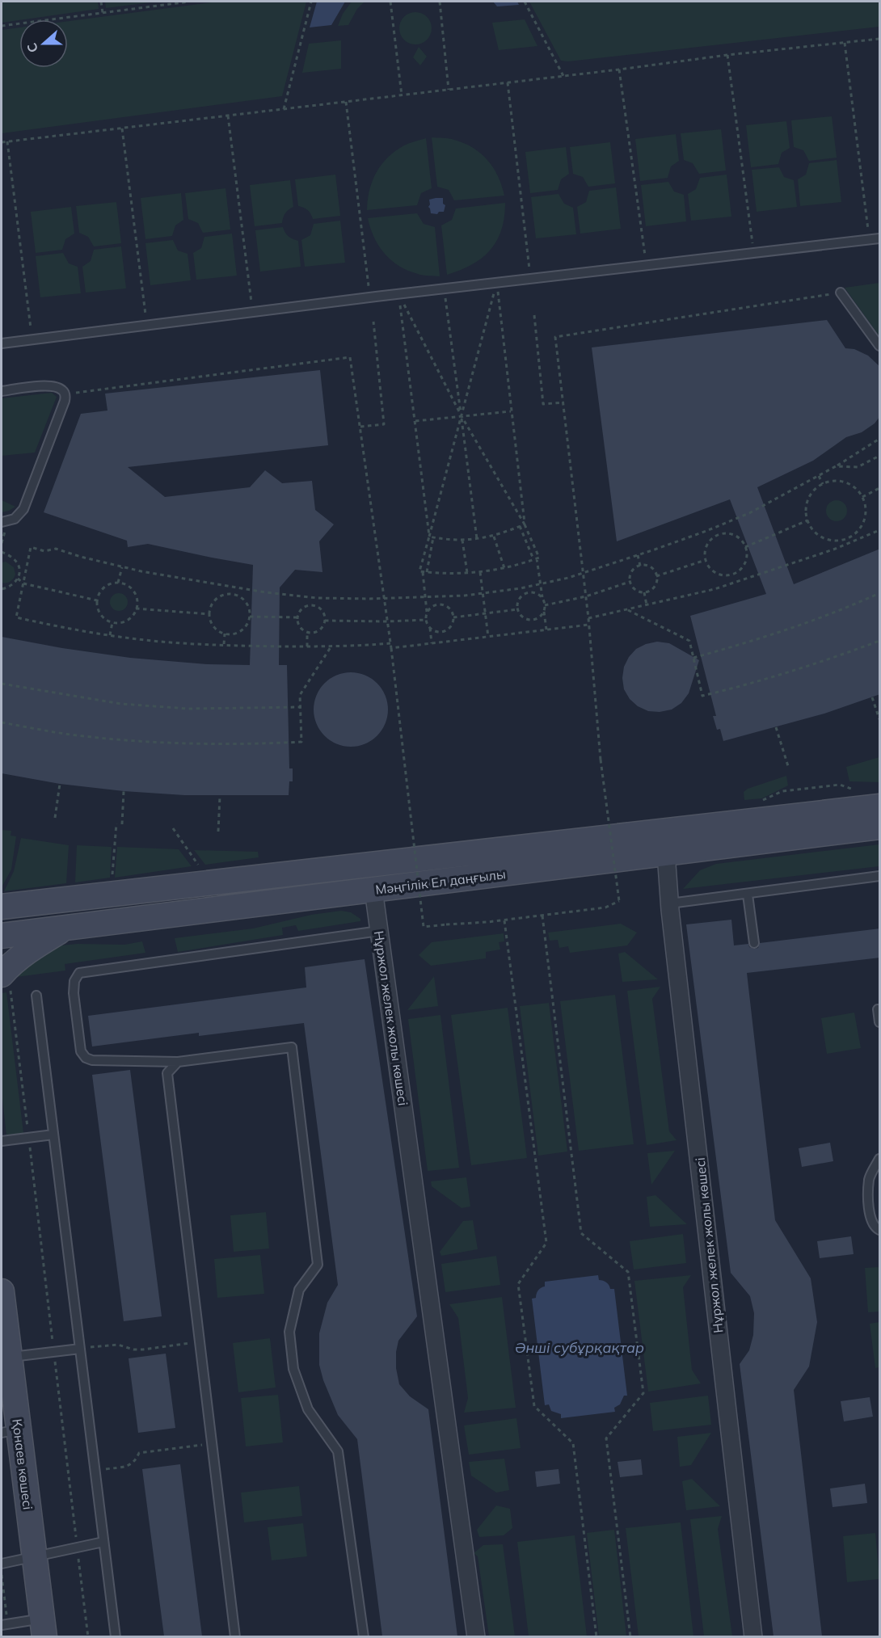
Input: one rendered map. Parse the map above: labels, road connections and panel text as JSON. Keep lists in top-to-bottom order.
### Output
{
  "streets": {
    "main road": ["Мәңгілік Ел даңғылы", "Қонаев көшесі"],
    "street": ["Нұржол желек жолы көшесі"]
  },
  "crossings": [
    ["Мәңгілік Ел даңғылы", "Нұржол желек жолы көшесі"]
  ],
  "water": ["Әнші субұрқақтар"],
  "north": "left"
}
